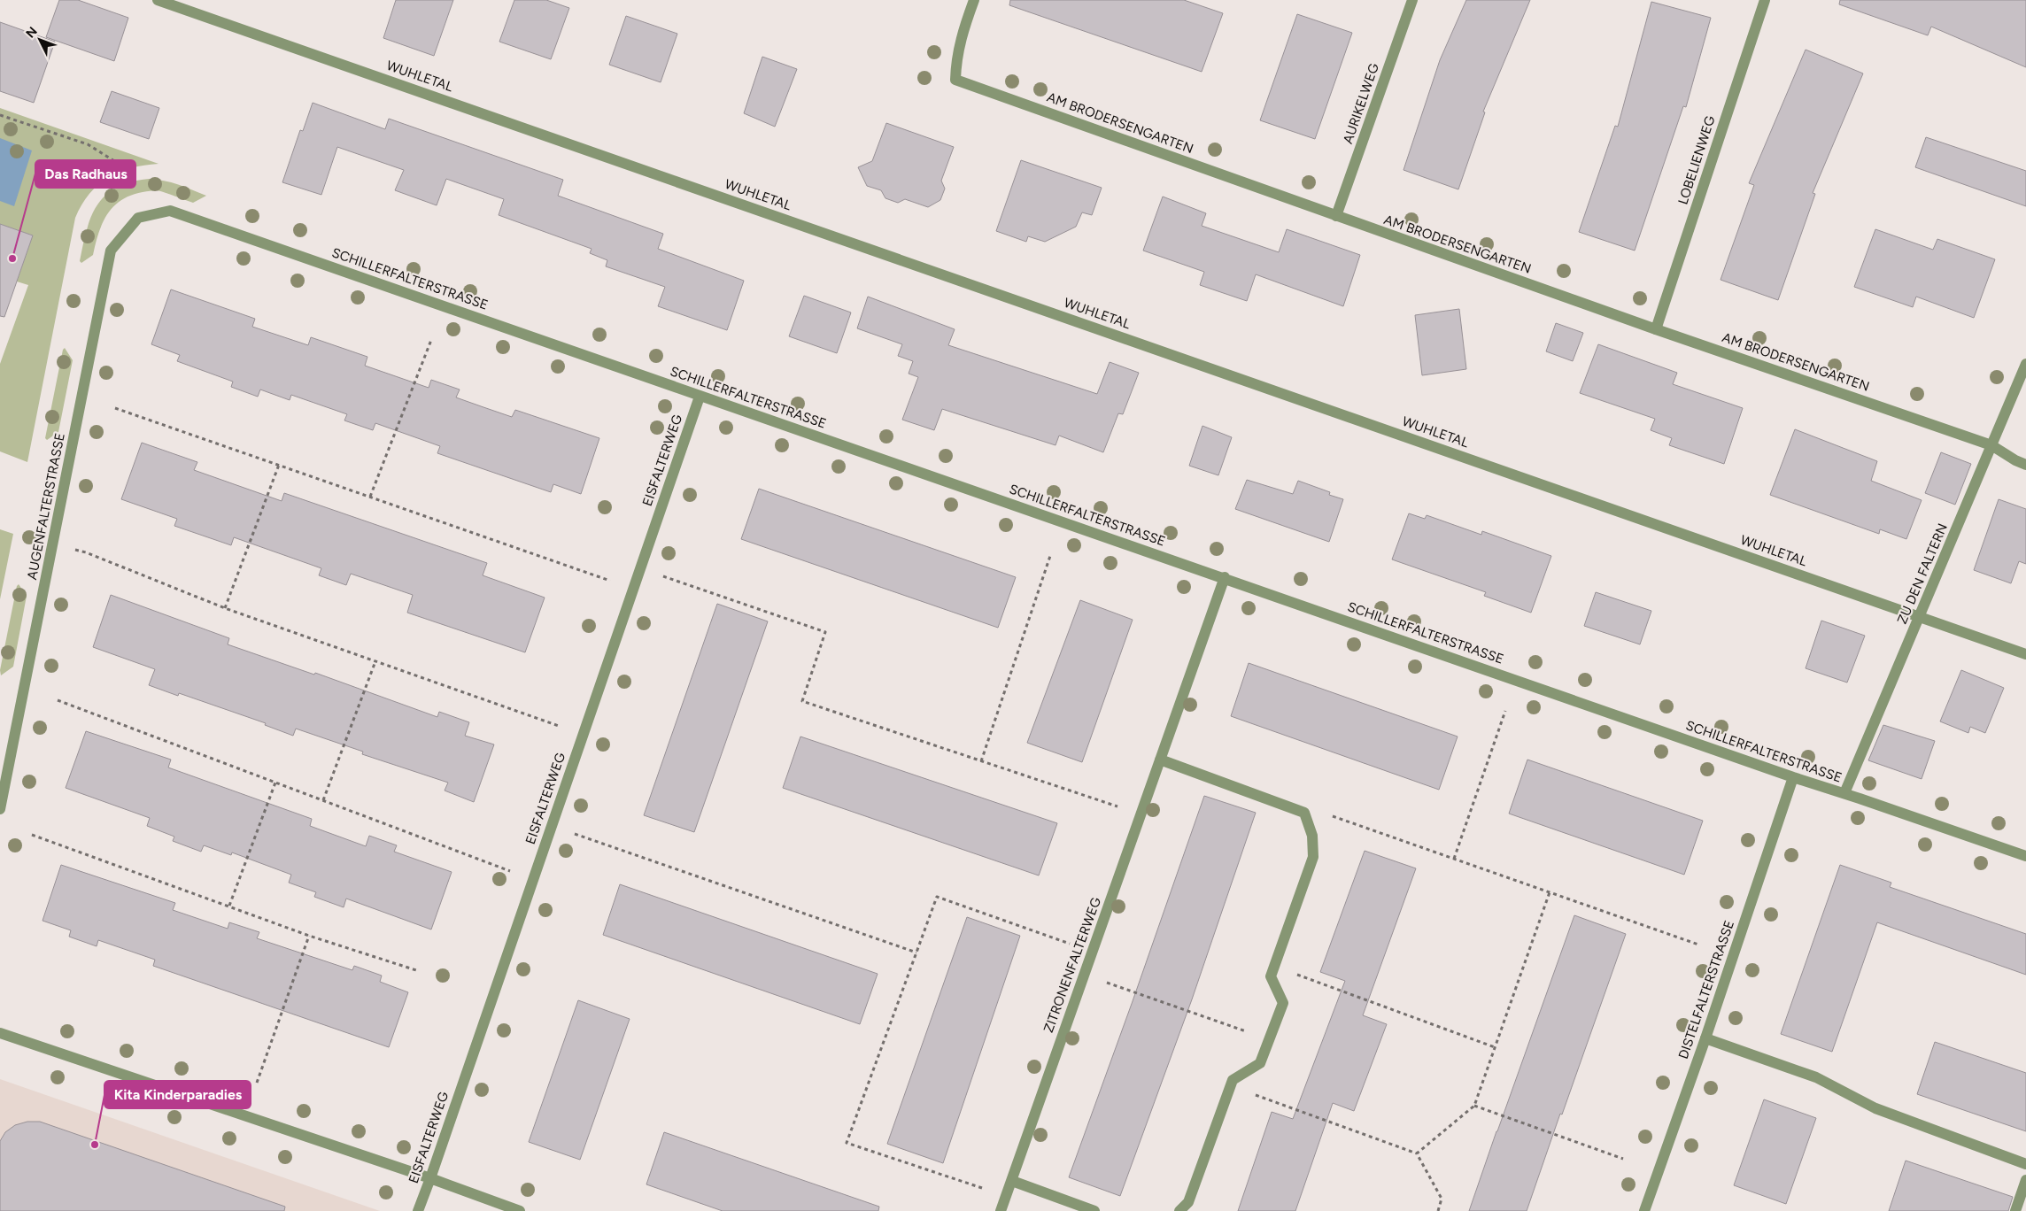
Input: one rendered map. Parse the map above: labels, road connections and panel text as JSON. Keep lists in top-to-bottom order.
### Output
{
  "streets": {
    "street": [
      "WUHLETAL",
      "AURIKELWEG",
      "AM BRODERSENGARTEN",
      "LOBELIENWEG",
      "SCHILLERFALTERSTRASSE",
      "EISFALTERWEG",
      "AUGENFALTERSTRASSE",
      "ZU DEN FALTERN",
      "ZITRONENFALTERWEG",
      "DISTELFALTERSTRASSE"
    ]
  },
  "crossings": [
    ["WUHLETAL", "ZU DEN FALTERN"],
    ["AURIKELWEG", "AM BRODERSENGARTEN"],
    ["AM BRODERSENGARTEN", "LOBELIENWEG"],
    ["AM BRODERSENGARTEN", "ZU DEN FALTERN"],
    ["SCHILLERFALTERSTRASSE", "EISFALTERWEG"],
    ["SCHILLERFALTERSTRASSE", "AUGENFALTERSTRASSE"],
    ["SCHILLERFALTERSTRASSE", "ZU DEN FALTERN"],
    ["SCHILLERFALTERSTRASSE", "ZITRONENFALTERWEG"],
    ["SCHILLERFALTERSTRASSE", "DISTELFALTERSTRASSE"]
  ],
  "places": ["Das Radhaus", "Kita Kinderparadies"],
  "north": "top left"
}
